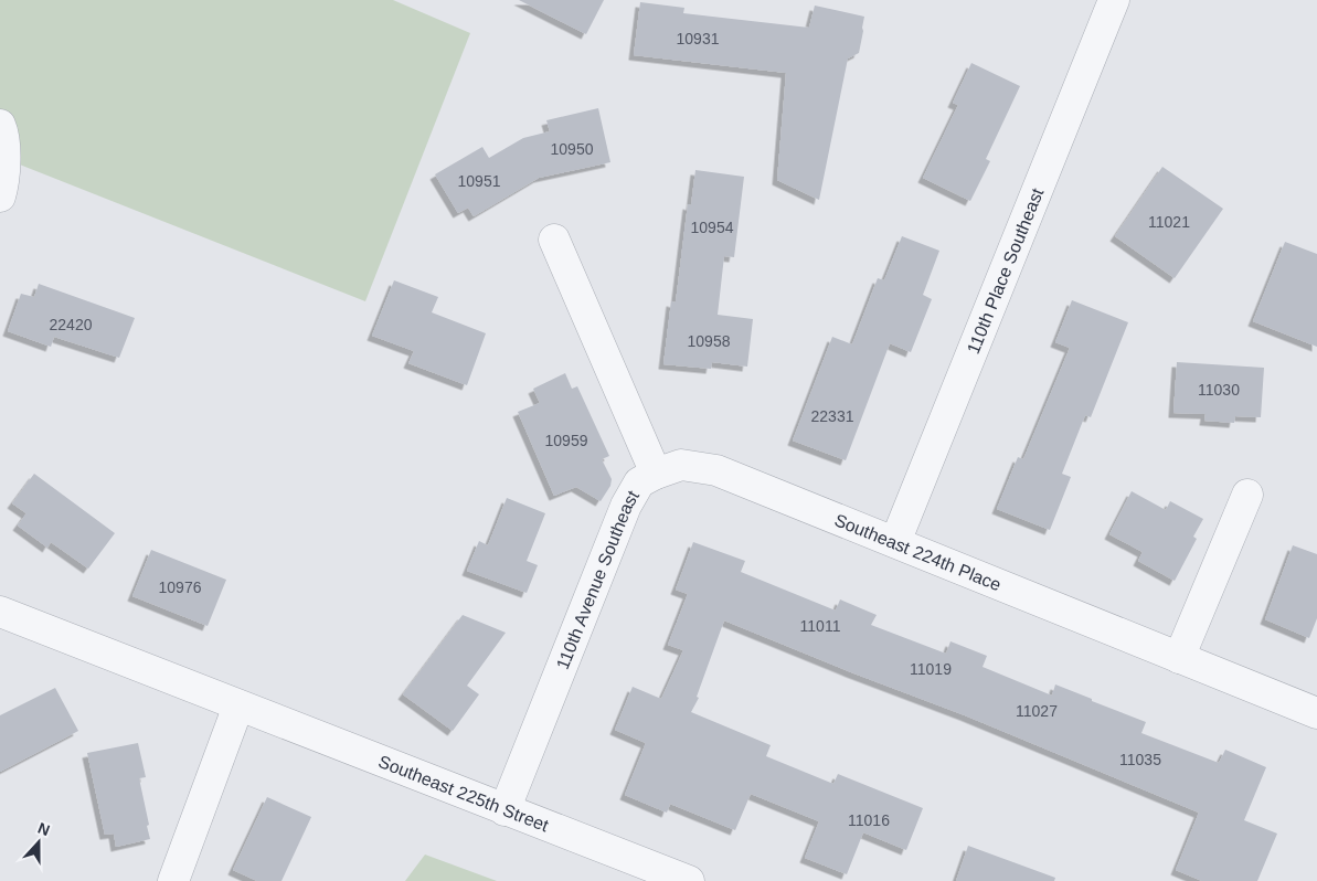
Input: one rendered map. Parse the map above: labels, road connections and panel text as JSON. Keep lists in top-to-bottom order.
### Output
{
  "streets": {
    "street": [
      "110th Place Southeast",
      "Southeast 224th Place",
      "110th Avenue Southeast",
      "Southeast 225th Street"
    ]
  },
  "crossings": [
    ["110th Place Southeast", "Southeast 224th Place"],
    ["Southeast 224th Place", "110th Avenue Southeast"],
    ["110th Avenue Southeast", "Southeast 225th Street"]
  ],
  "house_numbers": [
    "10931",
    "10950",
    "10951",
    "11021",
    "10954",
    "22420",
    "10958",
    "11030",
    "22331",
    "10959",
    "10976",
    "11011",
    "11019",
    "11027",
    "11035",
    "11016"
  ],
  "north": "top"
}
